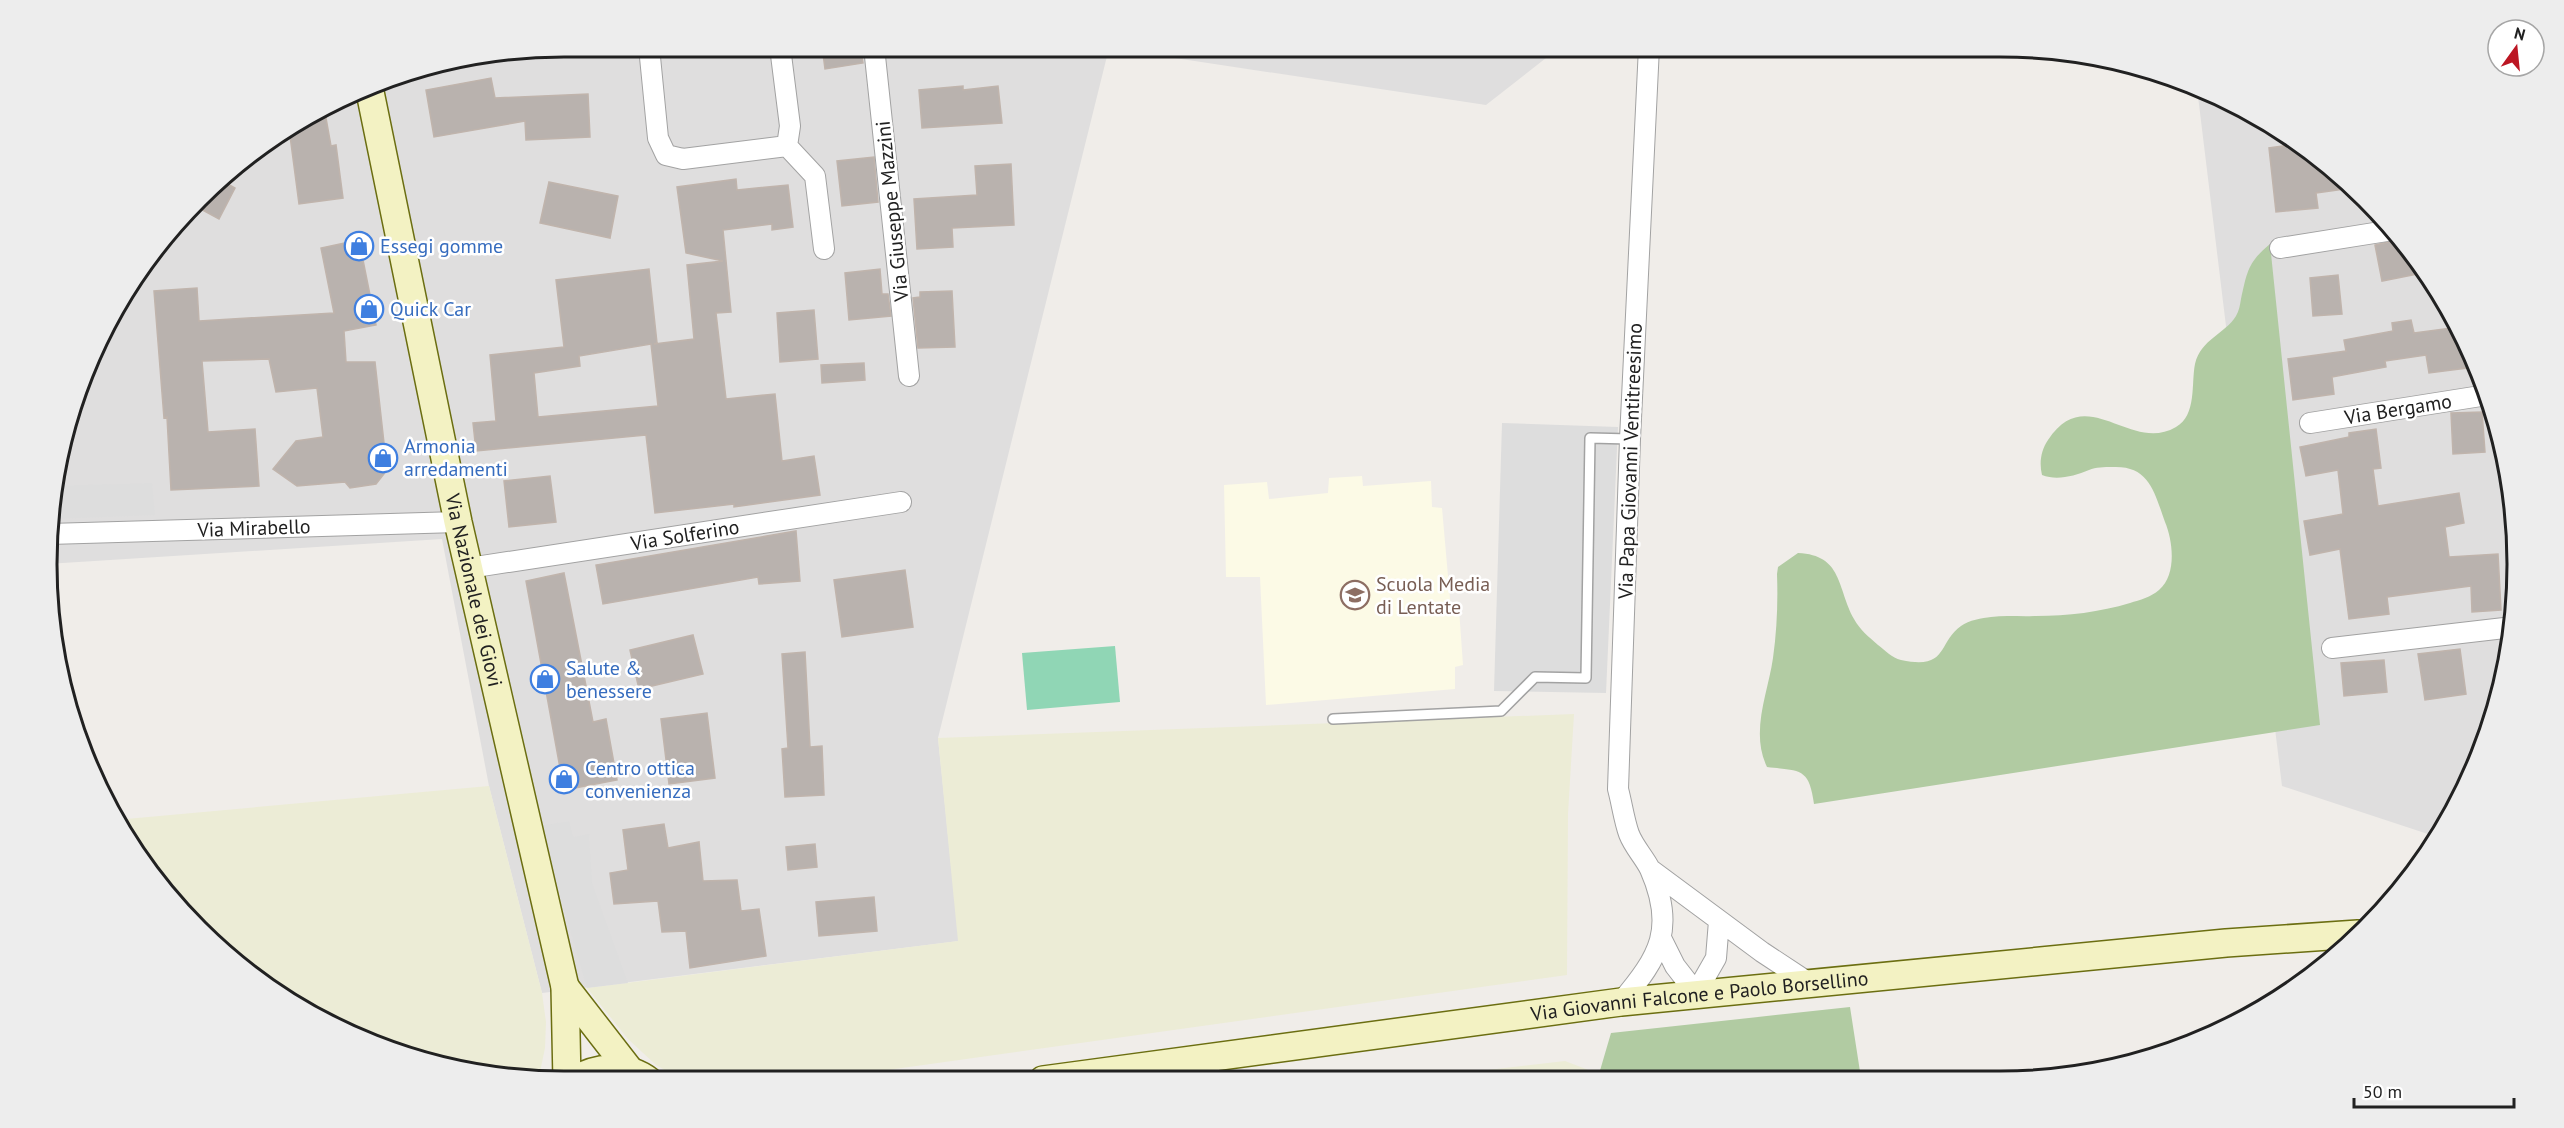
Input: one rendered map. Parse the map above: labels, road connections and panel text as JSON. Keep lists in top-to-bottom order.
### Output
{
  "streets": {
    "street": [
      "Via Giuseppe Mazzini",
      "Via Bergamo",
      "Via Papa Giovanni Ventitreesimo",
      "Via Mirabello",
      "Via Solferino",
      "Via Nazionale dei Giovi",
      "Via Giovanni Falcone e Paolo Borsellino"
    ]
  },
  "crossings": [
    ["Via Papa Giovanni Ventitreesimo", "Via Giovanni Falcone e Paolo Borsellino"],
    ["Via Mirabello", "Via Nazionale dei Giovi"],
    ["Via Solferino", "Via Nazionale dei Giovi"]
  ],
  "places": {
    "shop": [
      "Essegi gomme",
      "Quick Car",
      "Armonia arredamenti",
      "Salute & benessere",
      "Centro ottica convenienza"
    ],
    "school or university": ["Scuola Media di Lentate"]
  },
  "scale_bar": "50 m",
  "north": "top"
}
